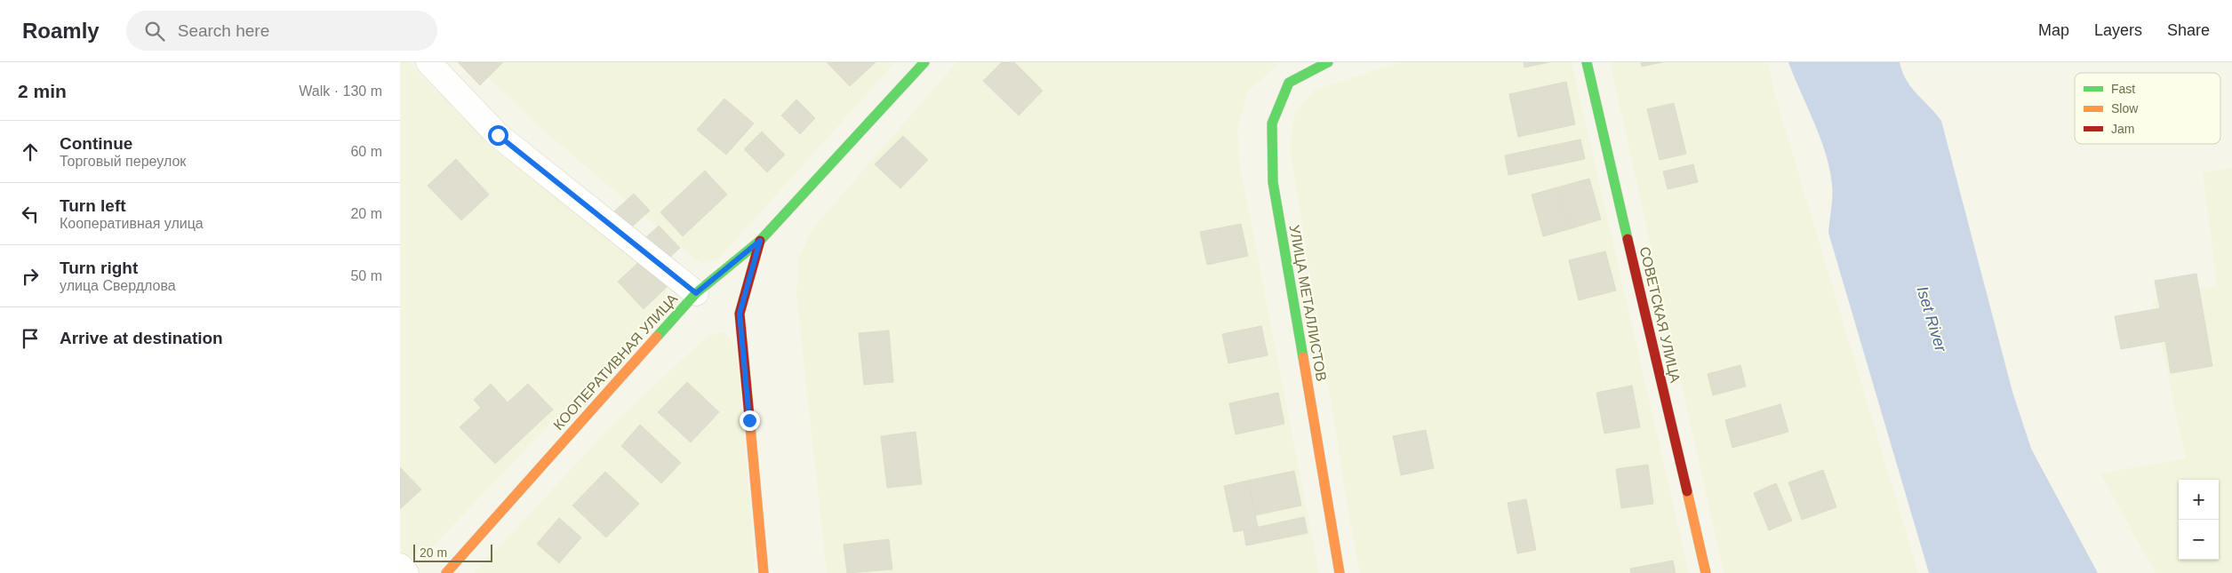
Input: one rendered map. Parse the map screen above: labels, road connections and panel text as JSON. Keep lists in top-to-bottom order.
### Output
{
  "streets": {
    "street": ["УЛИЦА МЕТАЛЛИСТОВ", "СОВЕТСКАЯ УЛИЦА", "КООПЕРАТИВНАЯ УЛИЦА"]
  },
  "water": ["Iset River"],
  "legend": ["Fast", "Slow", "Jam"],
  "scale_bar": "20 m",
  "page": {
    "header": "Roamly",
    "search": "Search here",
    "nav": ["Map", "Layers", "Share"],
    "heading": ["2 min", "Walk · 130 m"],
    "list": [
      ["Continue", "Торговый переулок", "60 m"],
      ["Turn left", "Кооперативная улица", "20 m"],
      ["Turn right", "улица Свердлова", "50 m"],
      "Arrive at destination"
    ],
    "map_buttons": ["+", "−"],
    "scale": "20 m"
  }
}
